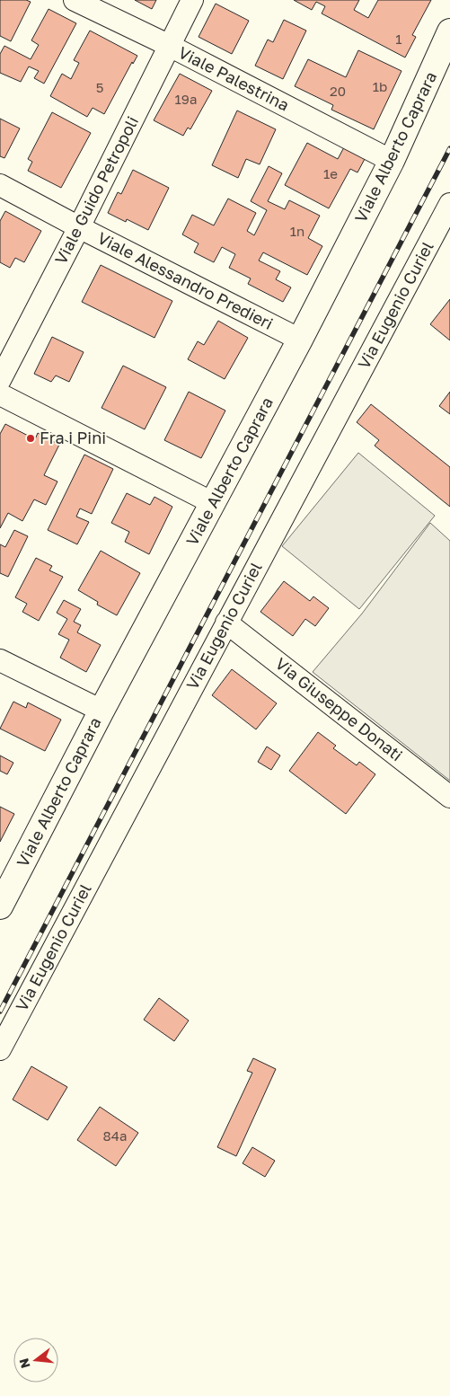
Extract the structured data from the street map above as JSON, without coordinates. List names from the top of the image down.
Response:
{
  "streets": {
    "street": [
      "Viale Palestrina",
      "Viale Alberto Caprara",
      "Viale Guido Petropoli",
      "Viale Alessandro Predieri",
      "Via Eugenio Curiel",
      "Via Giuseppe Donati"
    ]
  },
  "crossings": [
    ["Viale Palestrina", "Viale Alberto Caprara"],
    ["Viale Palestrina", "Viale Guido Petropoli"],
    ["Viale Alberto Caprara", "Viale Alessandro Predieri"],
    ["Viale Guido Petropoli", "Viale Alessandro Predieri"],
    ["Via Eugenio Curiel", "Via Giuseppe Donati"]
  ],
  "places": ["Fra i Pini"],
  "house_numbers": [
    "1",
    "1b",
    "5",
    "20",
    "19a",
    "1e",
    "1n",
    "84a"
  ],
  "north": "left"
}
